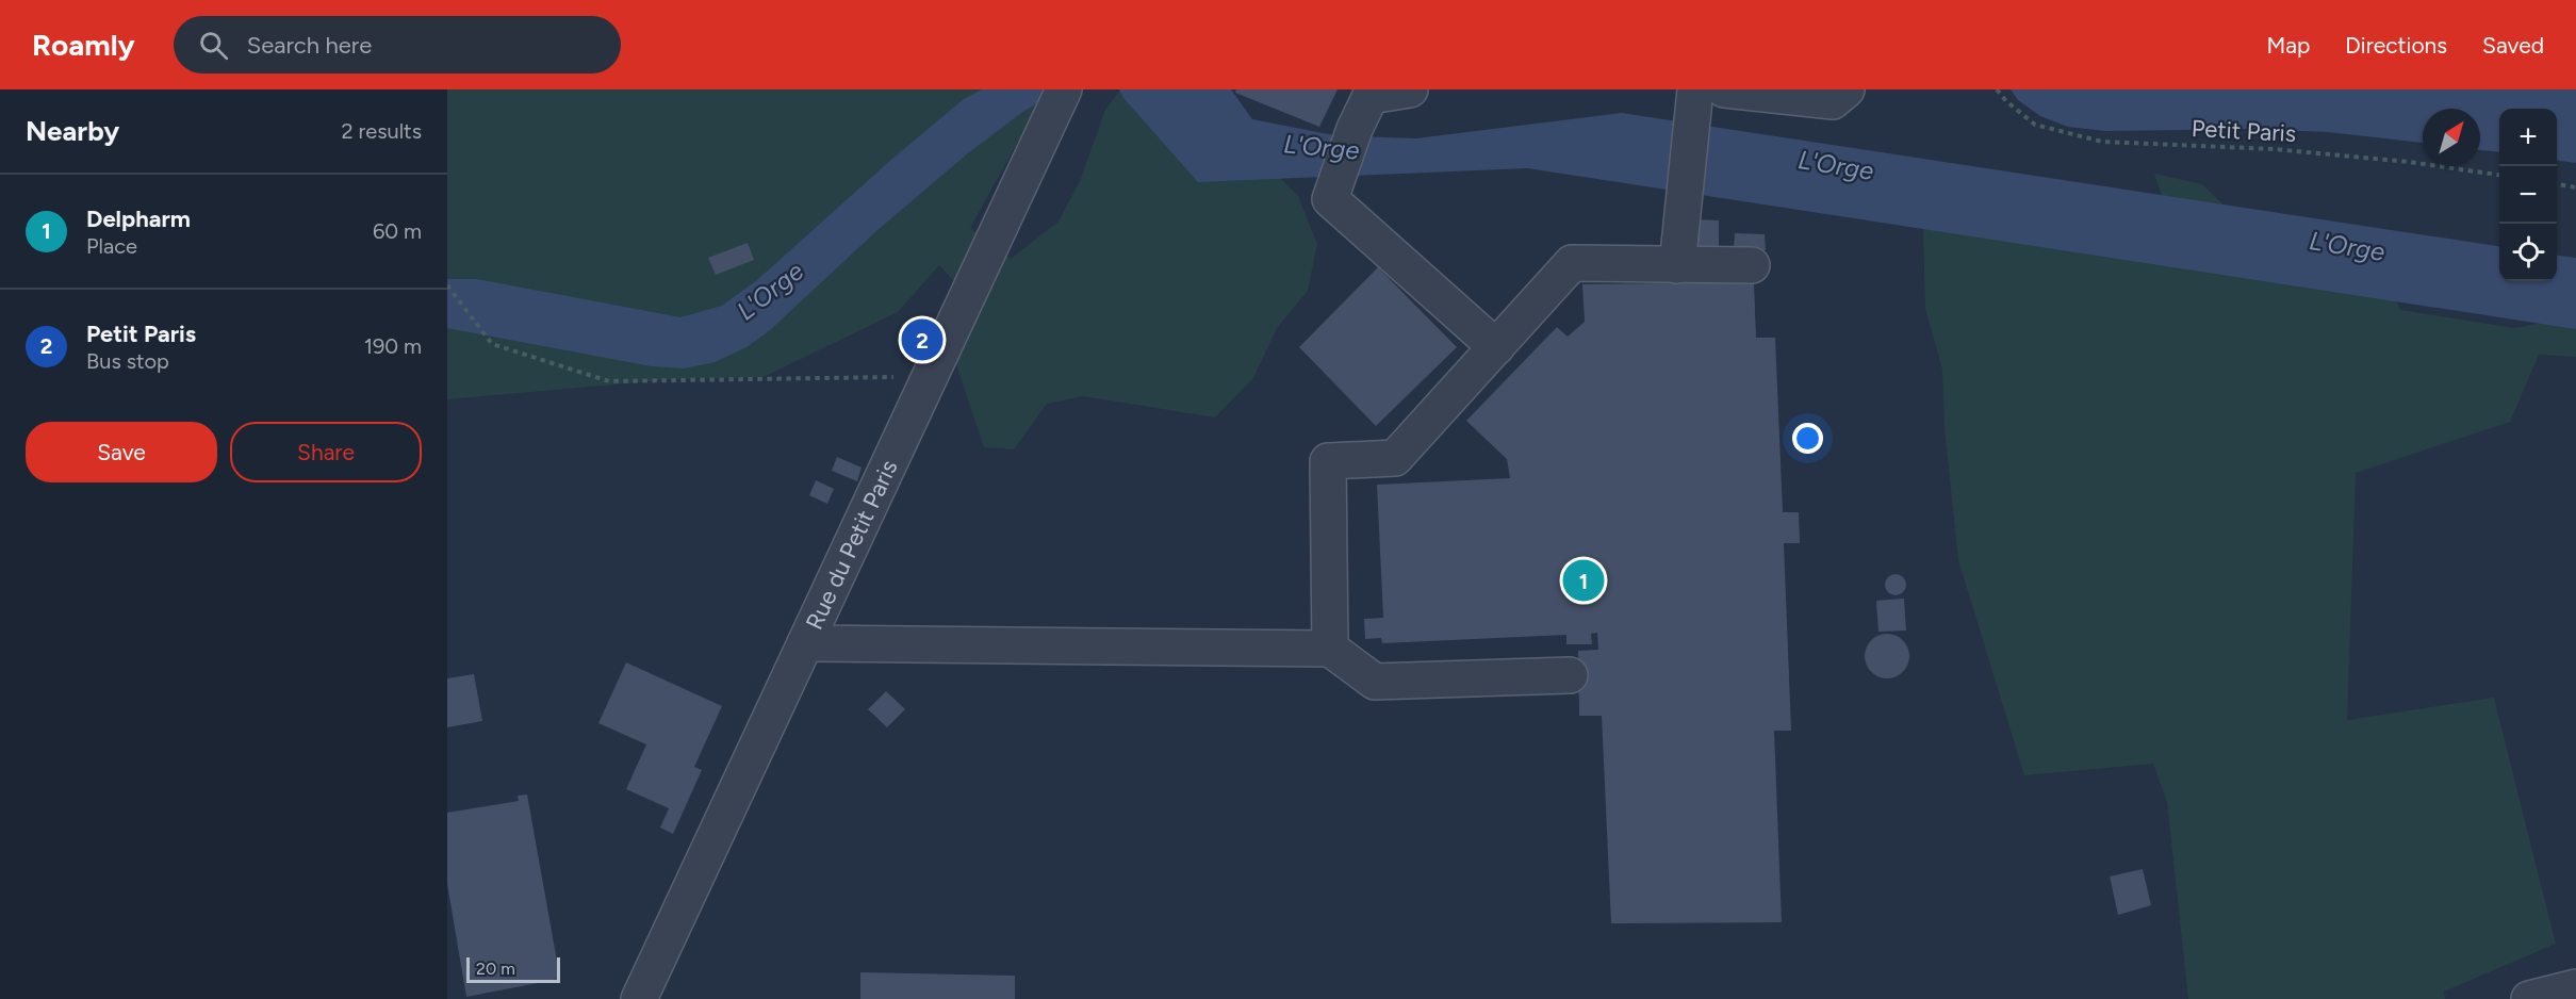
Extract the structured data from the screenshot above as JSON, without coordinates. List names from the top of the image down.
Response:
{
  "streets": {
    "street": ["Rue du Petit Paris"],
    "path": ["Petit Paris"]
  },
  "water": ["L'Orge"],
  "scale_bar": "20 m",
  "north": "top right",
  "page": {
    "header": "Roamly",
    "search": "Search here",
    "nav": ["Map", "Directions", "Saved"],
    "heading": ["Nearby", "2 results"],
    "map_buttons": ["+", "−"],
    "list": [
      {
        "mark": "1",
        "name": "Delpharm",
        "note": "Place",
        "value": "60 m"
      },
      {
        "mark": "2",
        "name": "Petit Paris",
        "note": "Bus stop",
        "value": "190 m"
      }
    ],
    "pins": ["2", "1"],
    "buttons": ["Save", "Share"],
    "scale": "20 m"
  }
}
